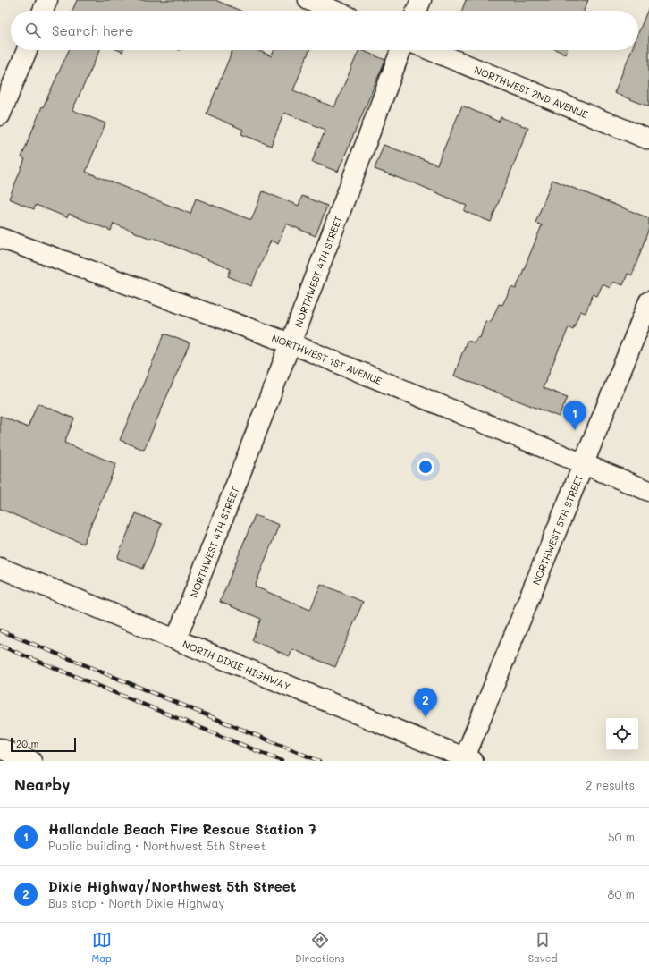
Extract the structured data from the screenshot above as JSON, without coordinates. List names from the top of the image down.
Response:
{
  "streets": {
    "street": [
      "NORTHWEST 2ND AVENUE",
      "NORTHWEST 4TH STREET",
      "NORTHWEST 1ST AVENUE",
      "NORTHWEST 5TH STREET",
      "NORTH DIXIE HIGHWAY"
    ]
  },
  "crossings": [
    ["NORTHWEST 4TH STREET", "NORTHWEST 1ST AVENUE"],
    ["NORTHWEST 4TH STREET", "NORTH DIXIE HIGHWAY"],
    ["NORTHWEST 1ST AVENUE", "NORTHWEST 5TH STREET"],
    ["NORTHWEST 5TH STREET", "NORTH DIXIE HIGHWAY"]
  ],
  "scale_bar": "20 m",
  "page": {
    "search": "Search here",
    "pins": ["1", "2"],
    "scale": "20 m",
    "heading": ["Nearby", "2 results"],
    "list": [
      {
        "mark": "1",
        "name": "Hallandale Beach Fire Rescue Station 7",
        "note": "Public building · Northwest 5th Street",
        "value": "50 m"
      },
      {
        "mark": "2",
        "name": "Dixie Highway/Northwest 5th Street",
        "note": "Bus stop · North Dixie Highway",
        "value": "80 m"
      }
    ],
    "nav": ["Map", "Directions", "Saved"]
  }
}
